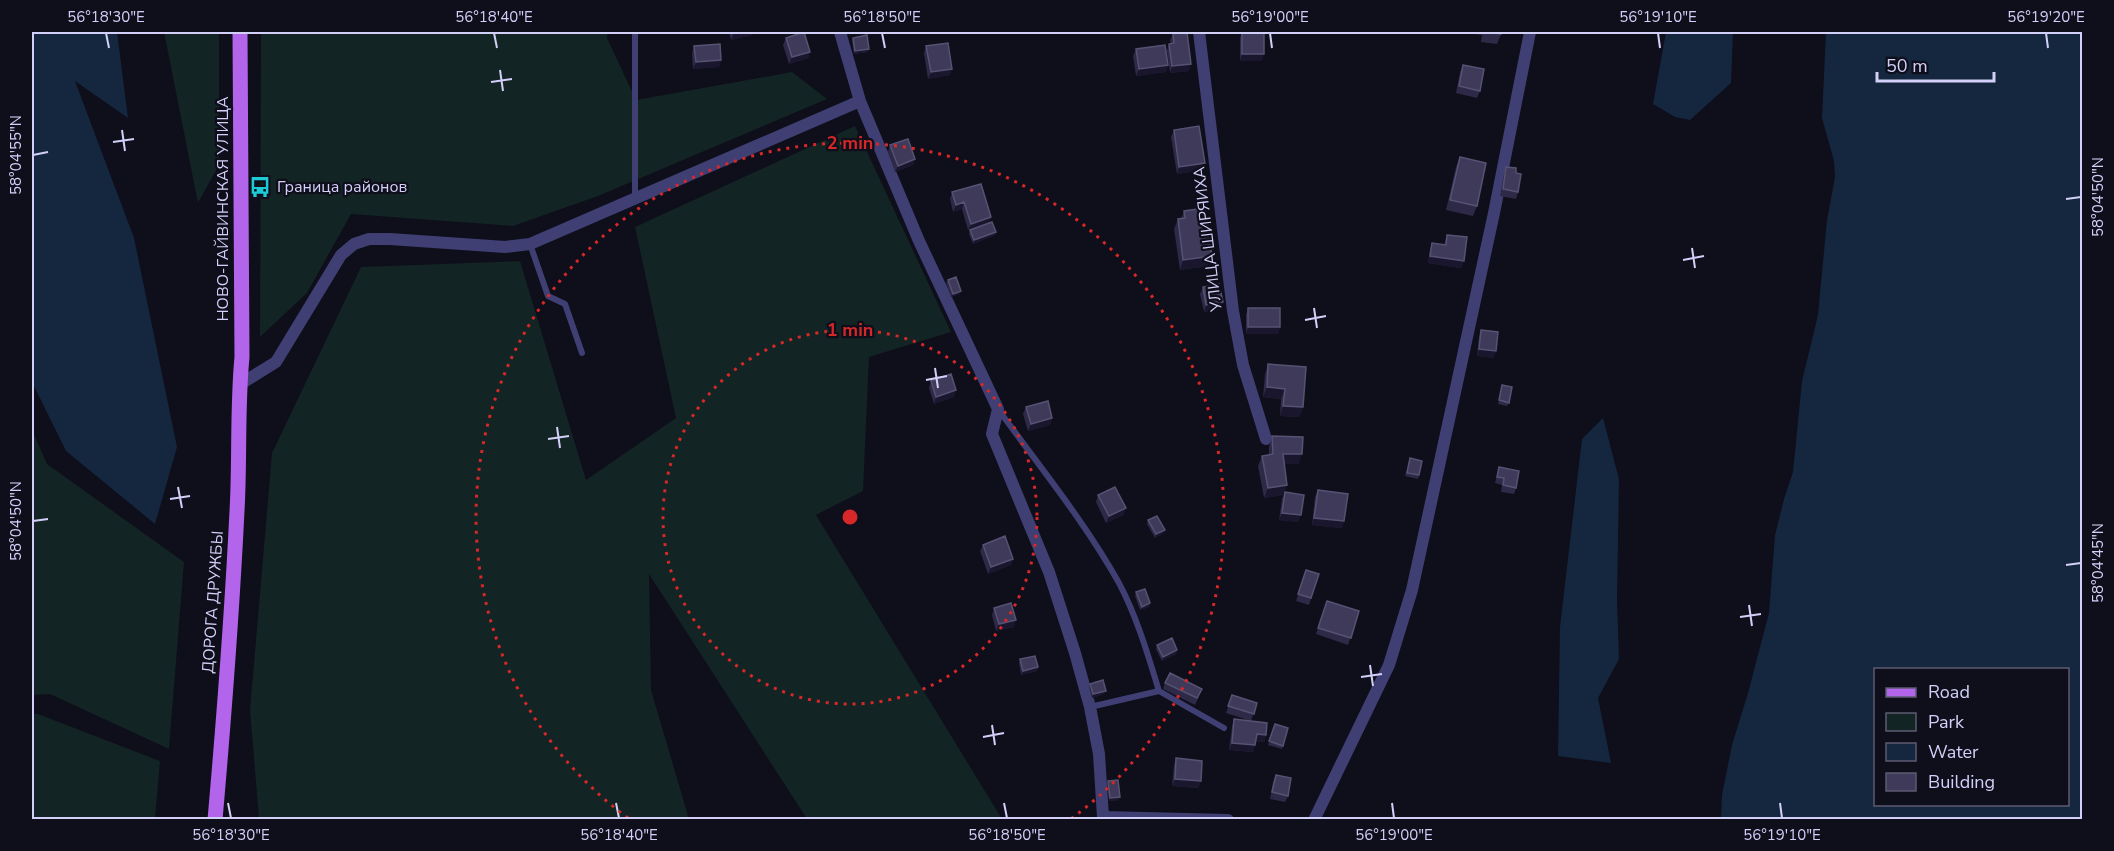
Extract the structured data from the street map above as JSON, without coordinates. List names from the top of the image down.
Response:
{
  "streets": {
    "main road": ["НОВО-ГАЙВИНСКАЯ УЛИЦА", "ДОРОГА ДРУЖБЫ"],
    "street": ["УЛИЦА ШИРЯИХА"]
  },
  "crossings": [
    ["НОВО-ГАЙВИНСКАЯ УЛИЦА", "ДОРОГА ДРУЖБЫ"]
  ],
  "places": {
    "bus stop": ["Граница районов"]
  },
  "legend": [
    "Road",
    "Park",
    "Water",
    "Building"
  ],
  "scale_bar": "50 m",
  "coordinates": [
    "56°18'30\"E",
    "56°18'40\"E",
    "56°18'50\"E",
    "56°19'00\"E",
    "56°19'10\"E",
    "56°19'20\"E",
    "58°04'55\"N",
    "58°04'50\"N",
    "58°04'45\"N"
  ],
  "rings": ["2 min", "1 min"]
}
